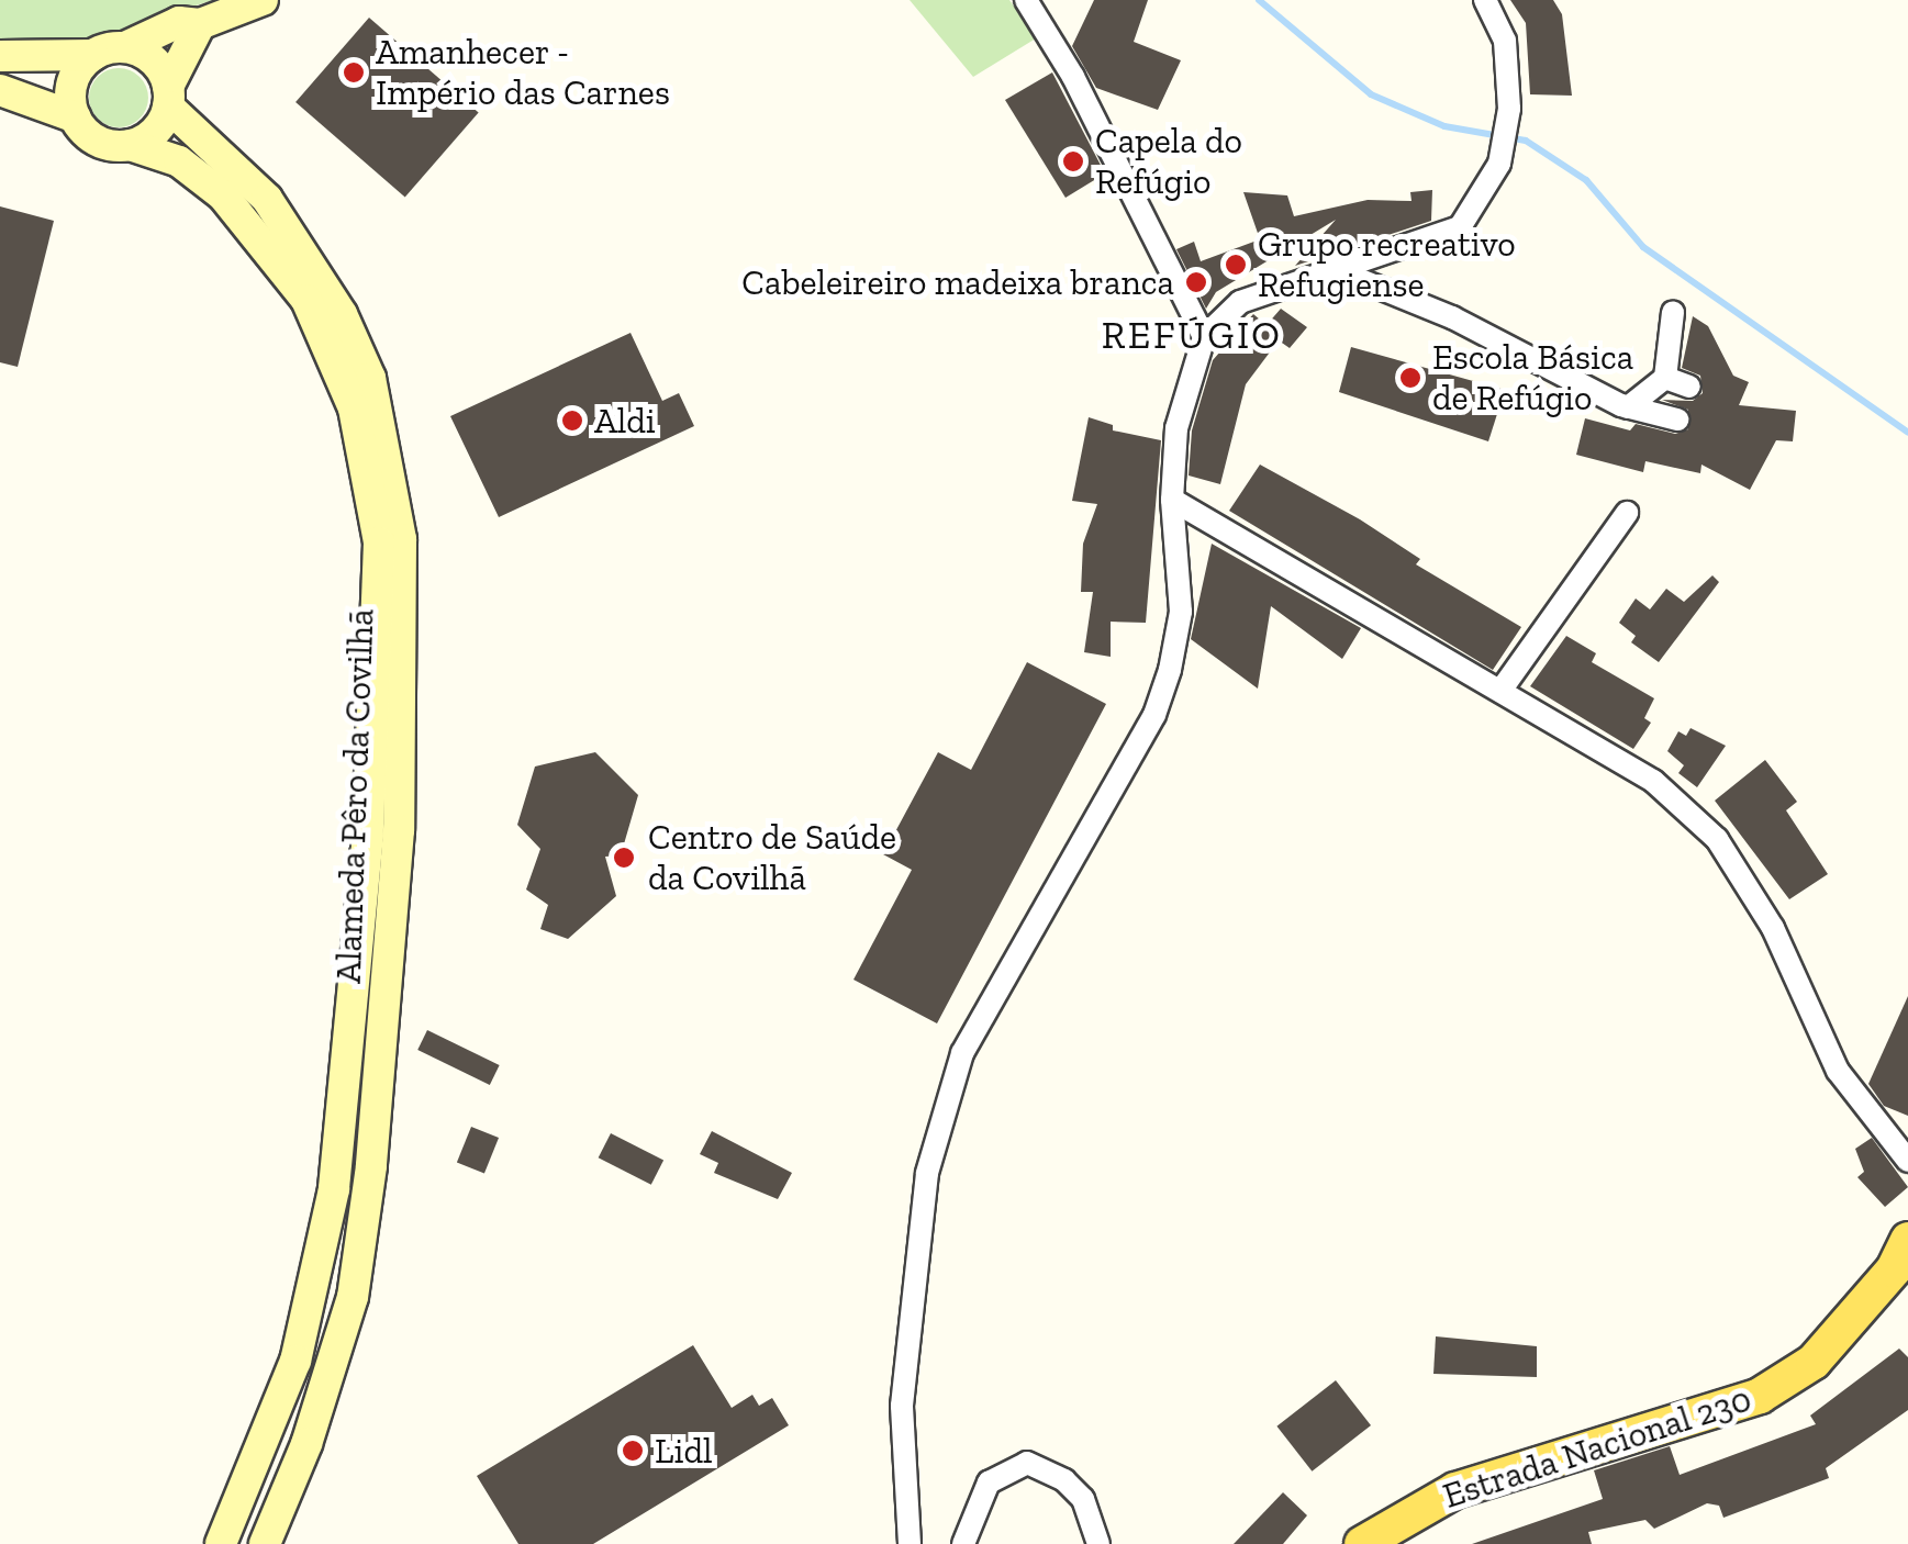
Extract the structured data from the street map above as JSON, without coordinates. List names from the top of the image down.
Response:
{
  "streets": {
    "main road": ["Alameda Pêro da Covilhã", "Estrada Nacional 230"]
  },
  "districts": ["REFÚGIO"],
  "places": [
    "Amanhecer - Império das Carnes",
    "Capela do Refúgio",
    "Grupo recreativo Refugiense",
    "Cabeleireiro madeixa branca",
    "Escola Básica de Refúgio",
    "Aldi",
    "Centro de Saúde da Covilhã",
    "Lidl"
  ]
}
